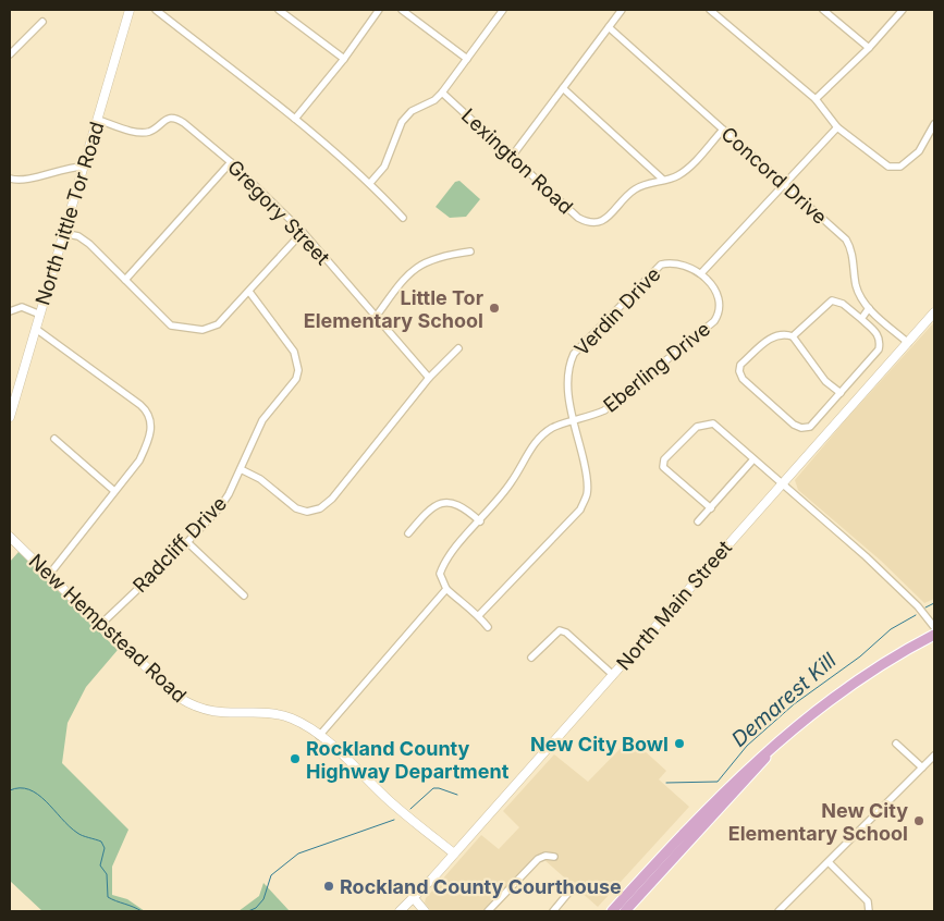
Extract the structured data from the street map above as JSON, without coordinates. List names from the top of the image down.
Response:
{
  "streets": {
    "street": [
      "Lexington Road",
      "Concord Drive",
      "Gregory Street",
      "North Little Tor Road",
      "Verdin Drive",
      "Eberling Drive",
      "Radcliff Drive",
      "North Main Street",
      "New Hempstead Road"
    ]
  },
  "crossings": [
    ["Lexington Road", "Concord Drive"],
    ["Concord Drive", "North Main Street"],
    ["Gregory Street", "North Little Tor Road"],
    ["Verdin Drive", "Eberling Drive"],
    ["Radcliff Drive", "New Hempstead Road"],
    ["North Main Street", "New Hempstead Road"]
  ],
  "water": ["Demarest Kill"],
  "places": [
    "Little Tor Elementary School",
    "New City Bowl",
    "Rockland County Highway Department",
    "New City Elementary School",
    "Rockland County Courthouse"
  ]
}
